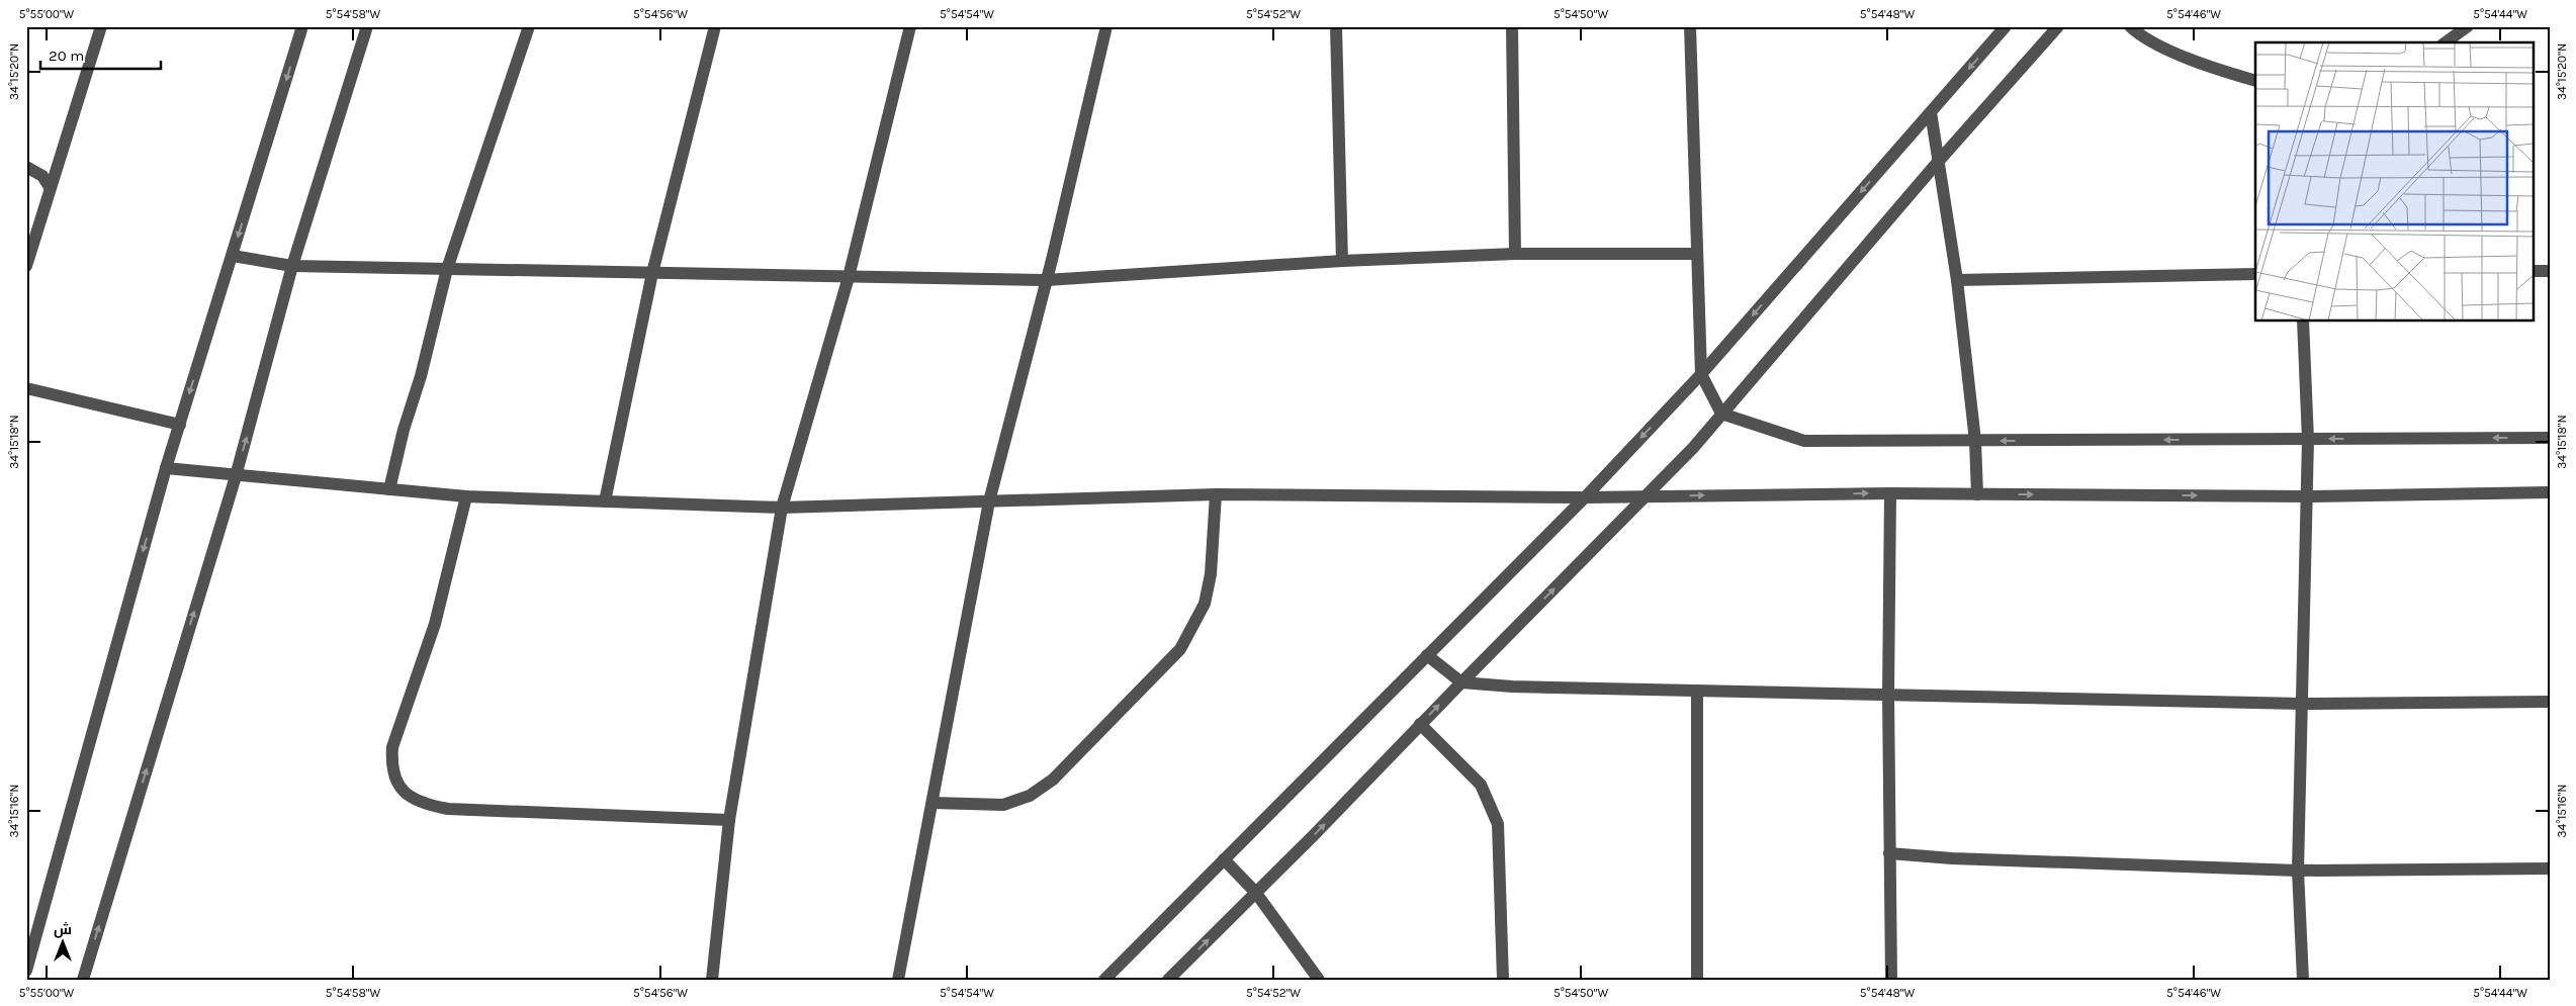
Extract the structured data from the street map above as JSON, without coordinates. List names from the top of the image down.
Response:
{
  "scale_bar": "20 m",
  "north": "top",
  "coordinates": [
    "5°55'00\"W",
    "5°54'58\"W",
    "5°54'56\"W",
    "5°54'54\"W",
    "5°54'52\"W",
    "5°54'50\"W",
    "5°54'48\"W",
    "5°54'46\"W",
    "5°54'44\"W",
    "34°15'20\"N",
    "34°15'18\"N",
    "34°15'16\"N"
  ]
}
